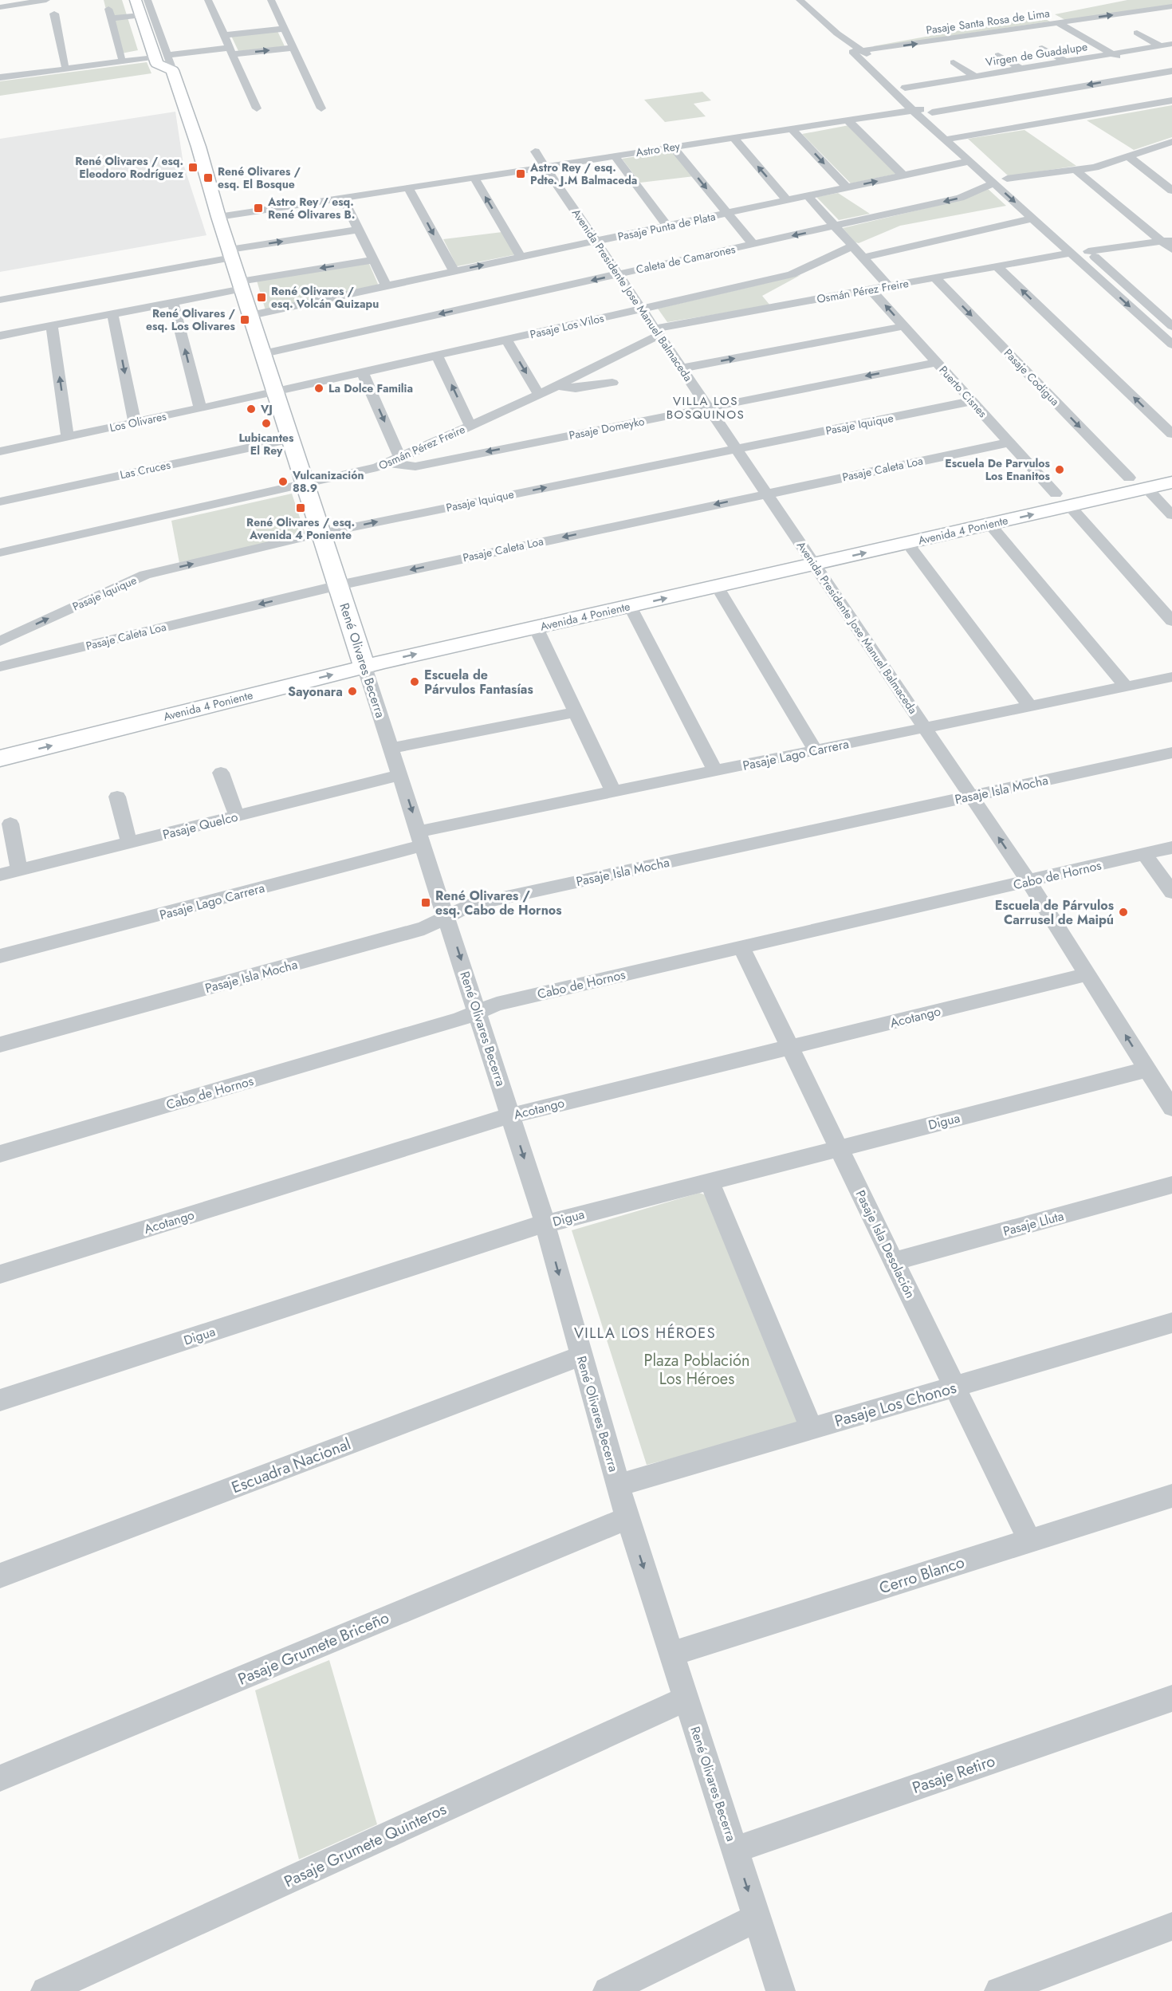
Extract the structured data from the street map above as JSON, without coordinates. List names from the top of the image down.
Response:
{
  "streets": {
    "street": [
      "Pasaje Santa Rosa de Lima",
      "Virgen de Guadalupe",
      "Astro Rey",
      "Pasaje Punta de Plata",
      "Caleta de Camarones",
      "Osmán Pérez Freire",
      "Avenida Presidente Jose Manuel Balmaceda",
      "Pasaje Los Vilos",
      "Pasaje Codigua",
      "Puerto Cisnes",
      "Los Olivares",
      "Pasaje Iquique",
      "Pasaje Domeyko",
      "Pasaje Caleta Loa",
      "Las Cruces",
      "Avenida 4 Poniente",
      "René Olivares Becerra",
      "Pasaje Lago Carrera",
      "Pasaje Isla Mocha",
      "Pasaje Quelco",
      "Cabo de Hornos",
      "Acotango",
      "Digua",
      "Pasaje Lluta",
      "Pasaje Isla Desolación",
      "Pasaje Los Chonos",
      "Escuadra Nacional",
      "Cerro Blanco",
      "Pasaje Grumete Briceño",
      "Pasaje Retiro",
      "Pasaje Grumete Quinteros"
    ]
  },
  "crossings": [
    ["Virgen de Guadalupe", "Astro Rey"],
    ["Astro Rey", "Avenida Presidente Jose Manuel Balmaceda"],
    ["Astro Rey", "René Olivares Becerra"],
    ["Pasaje Punta de Plata", "Avenida Presidente Jose Manuel Balmaceda"],
    ["Pasaje Punta de Plata", "René Olivares Becerra"],
    ["Caleta de Camarones", "Avenida Presidente Jose Manuel Balmaceda"],
    ["Caleta de Camarones", "René Olivares Becerra"],
    ["Osmán Pérez Freire", "Avenida Presidente Jose Manuel Balmaceda"],
    ["Osmán Pérez Freire", "Pasaje Codigua"],
    ["Osmán Pérez Freire", "Puerto Cisnes"],
    ["Osmán Pérez Freire", "Pasaje Domeyko"],
    ["Osmán Pérez Freire", "René Olivares Becerra"],
    ["Avenida Presidente Jose Manuel Balmaceda", "Pasaje Los Vilos"],
    ["Avenida Presidente Jose Manuel Balmaceda", "Pasaje Iquique"],
    ["Avenida Presidente Jose Manuel Balmaceda", "Pasaje Domeyko"],
    ["Avenida Presidente Jose Manuel Balmaceda", "Pasaje Caleta Loa"],
    ["Avenida Presidente Jose Manuel Balmaceda", "Avenida 4 Poniente"],
    ["Avenida Presidente Jose Manuel Balmaceda", "Pasaje Lago Carrera"],
    ["Avenida Presidente Jose Manuel Balmaceda", "Pasaje Isla Mocha"],
    ["Avenida Presidente Jose Manuel Balmaceda", "Cabo de Hornos"],
    ["Avenida Presidente Jose Manuel Balmaceda", "Acotango"],
    ["Avenida Presidente Jose Manuel Balmaceda", "Digua"],
    ["Pasaje Los Vilos", "Los Olivares"],
    ["Pasaje Los Vilos", "René Olivares Becerra"],
    ["Pasaje Codigua", "Avenida 4 Poniente"],
    ["Puerto Cisnes", "Pasaje Iquique"],
    ["Puerto Cisnes", "Pasaje Domeyko"],
    ["Puerto Cisnes", "Pasaje Caleta Loa"],
    ["Puerto Cisnes", "Avenida 4 Poniente"],
    ["Los Olivares", "René Olivares Becerra"],
    ["Pasaje Iquique", "René Olivares Becerra"],
    ["Pasaje Caleta Loa", "René Olivares Becerra"],
    ["Las Cruces", "René Olivares Becerra"],
    ["Avenida 4 Poniente", "René Olivares Becerra"],
    ["René Olivares Becerra", "Pasaje Lago Carrera"],
    ["René Olivares Becerra", "Pasaje Isla Mocha"],
    ["René Olivares Becerra", "Pasaje Quelco"],
    ["René Olivares Becerra", "Cabo de Hornos"],
    ["René Olivares Becerra", "Acotango"],
    ["René Olivares Becerra", "Digua"],
    ["René Olivares Becerra", "Pasaje Los Chonos"],
    ["René Olivares Becerra", "Escuadra Nacional"],
    ["René Olivares Becerra", "Cerro Blanco"],
    ["René Olivares Becerra", "Pasaje Grumete Briceño"],
    ["René Olivares Becerra", "Pasaje Retiro"],
    ["René Olivares Becerra", "Pasaje Grumete Quinteros"],
    ["Cabo de Hornos", "Pasaje Isla Desolación"],
    ["Acotango", "Pasaje Isla Desolación"],
    ["Digua", "Pasaje Isla Desolación"],
    ["Pasaje Lluta", "Pasaje Isla Desolación"],
    ["Pasaje Isla Desolación", "Pasaje Los Chonos"],
    ["Pasaje Isla Desolación", "Cerro Blanco"]
  ],
  "one_way": ["Pasaje Iquique", "Pasaje Caleta Loa"],
  "districts": ["VILLA LOS BOSQUINOS", "VILLA LOS HÉROES"],
  "parks": ["Plaza Población Los Héroes"],
  "places": {
    "transit": [
      "René Olivares / esq. Eleodoro Rodríguez",
      "Astro Rey / esq. Pdte. J.M Balmaceda",
      "René Olivares / esq. El Bosque",
      "Astro Rey / esq. René Olivares B.",
      "René Olivares / esq. Volcán Quizapu",
      "René Olivares / esq. Los Olivares",
      "René Olivares / esq. Avenida 4 Poniente",
      "René Olivares / esq. Cabo de Hornos"
    ],
    "other": [
      "La Dolce Familia",
      "VJ",
      "Lubicantes El Rey",
      "Escuela De Parvulos Los Enanitos",
      "Vulcanización 88.9",
      "Escuela de Párvulos Fantasías",
      "Sayonara",
      "Escuela de Párvulos Carrusel de Maipú"
    ]
  }
}
